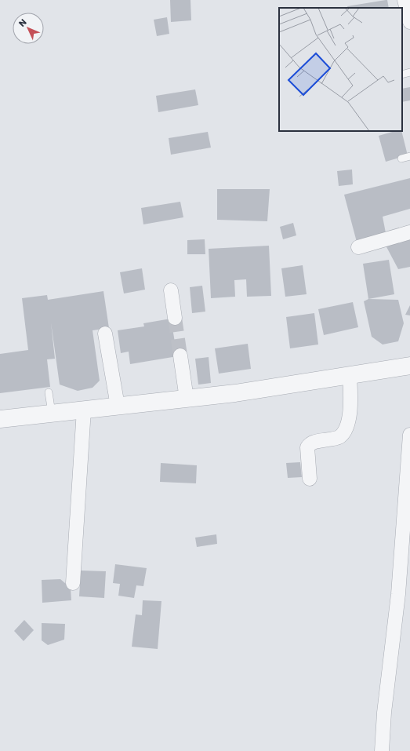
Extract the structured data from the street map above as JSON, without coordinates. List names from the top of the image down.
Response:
{
  "north": "top left"
}
